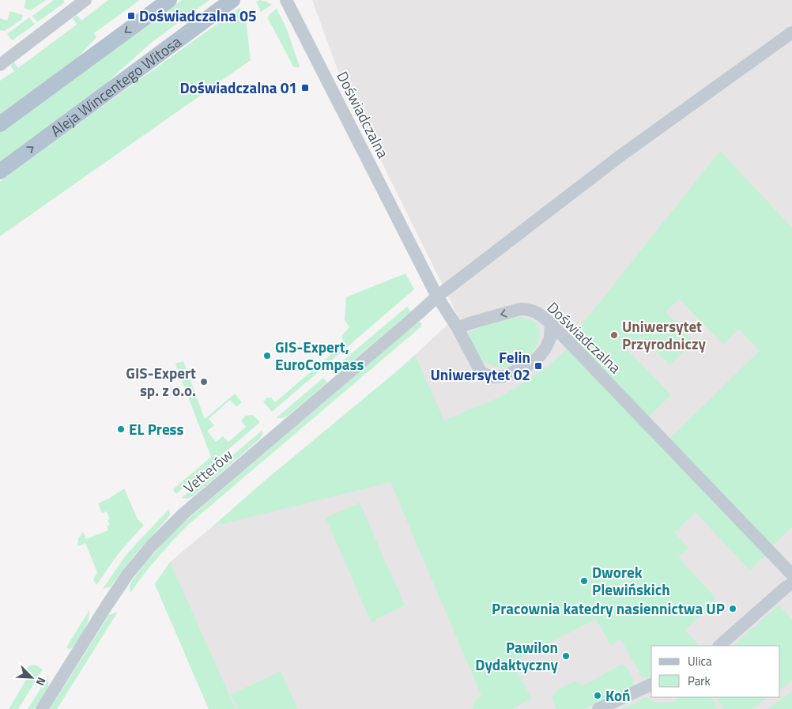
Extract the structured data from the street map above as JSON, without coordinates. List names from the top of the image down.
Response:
{
  "streets": {
    "main road": ["Aleja Wincentego Witosa"],
    "street": ["Doświadczalna", "Vetterów"]
  },
  "crossings": [
    ["Doświadczalna", "Vetterów"]
  ],
  "places": {
    "transit": ["Doświadczalna 05", "Doświadczalna 01", "Felin Uniwersytet 02"],
    "other": [
      "Uniwersytet Przyrodniczy",
      "GIS-Expert, EuroCompass",
      "GIS-Expert sp. z o.o.",
      "EL Press",
      "Dworek Plewińskich",
      "Pracownia katedry nasiennictwa UP",
      "Pawilon Dydaktyczny",
      "Koń"
    ]
  },
  "legend": ["Ulica", "Park"],
  "north": "bottom right"
}
